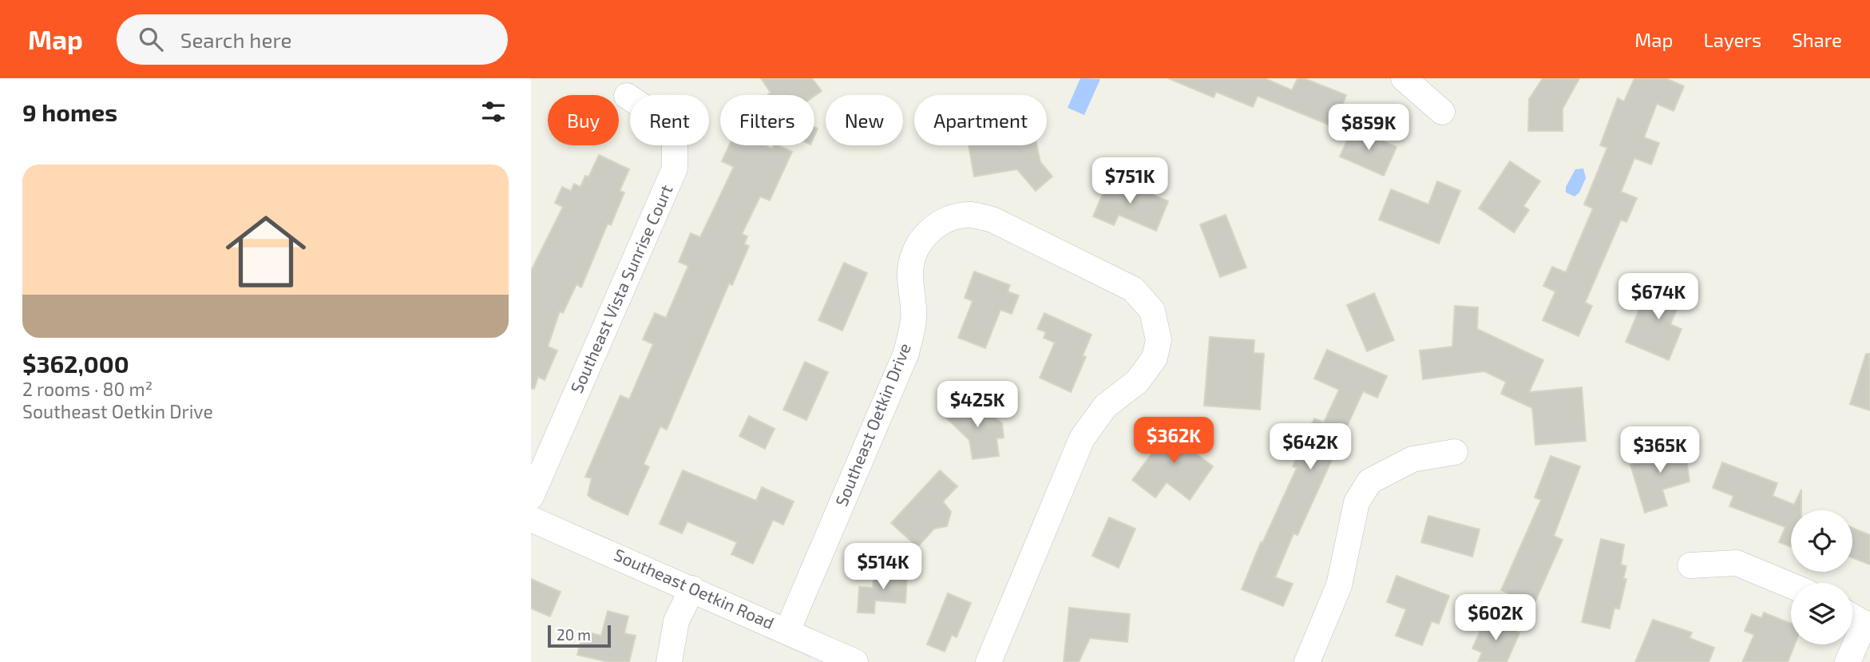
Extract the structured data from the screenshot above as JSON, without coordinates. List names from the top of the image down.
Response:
{
  "streets": {
    "street": ["Southeast Vista Sunrise Court", "Southeast Oetkin Drive", "Southeast Oetkin Road"]
  },
  "crossings": [
    ["Southeast Oetkin Drive", "Southeast Oetkin Road"]
  ],
  "scale_bar": "20 m",
  "page": {
    "header": "Map",
    "search": "Search here",
    "nav": ["Map", "Layers", "Share"],
    "heading": "9 homes",
    "chip": [
      "Buy",
      "Rent",
      "Filters",
      "New",
      "Apartment"
    ],
    "price": [
      "$859K",
      "$751K",
      "$674K",
      "$425K",
      "$362K",
      "$642K",
      "$365K",
      "$514K",
      "$602K"
    ],
    "list": [
      {
        "name": "$362,000",
        "note": "2 rooms · 80 m² · Southeast Oetkin Drive"
      }
    ],
    "scale": "20 m"
  }
}
